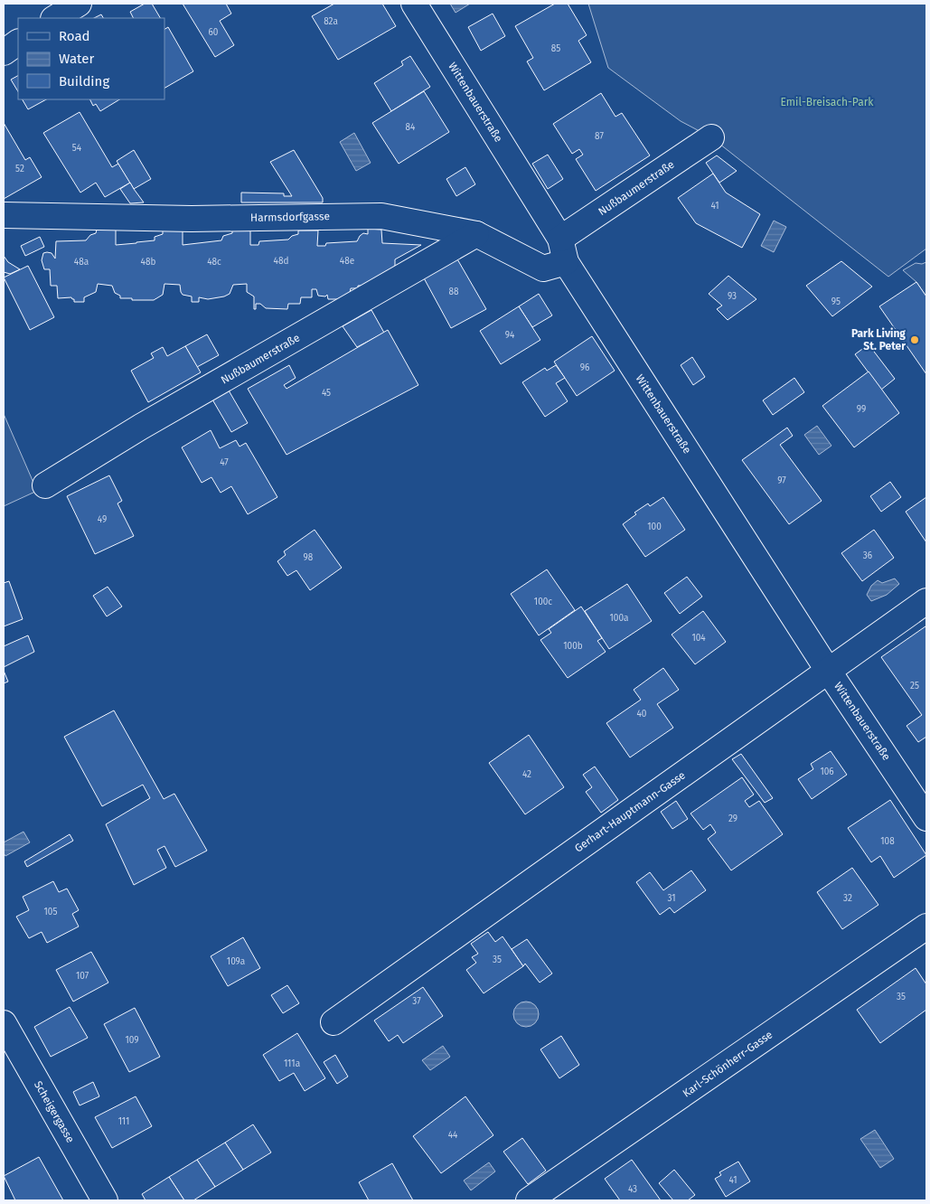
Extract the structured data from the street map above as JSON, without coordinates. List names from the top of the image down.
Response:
{
  "streets": {
    "street": [
      "Wittenbauerstraße",
      "Nußbaumerstraße",
      "Harmsdorfgasse",
      "Gerhart-Hauptmann-Gasse",
      "Karl-Schönherr-Gasse",
      "Scheigergasse"
    ]
  },
  "crossings": [
    ["Wittenbauerstraße", "Nußbaumerstraße"],
    ["Wittenbauerstraße", "Harmsdorfgasse"],
    ["Wittenbauerstraße", "Gerhart-Hauptmann-Gasse"],
    ["Nußbaumerstraße", "Harmsdorfgasse"]
  ],
  "parks": ["Emil-Breisach-Park"],
  "places": ["Park Living St. Peter"],
  "house_numbers": [
    "82a",
    "60",
    "85",
    "84",
    "87",
    "54",
    "52",
    "41",
    "48d",
    "48e",
    "48a",
    "48b",
    "48c",
    "88",
    "93",
    "95",
    "94",
    "96",
    "45",
    "99",
    "47",
    "97",
    "49",
    "100",
    "36",
    "98",
    "100c",
    "100a",
    "104",
    "100b",
    "25",
    "40",
    "106",
    "42",
    "29",
    "108",
    "31",
    "32",
    "105",
    "35",
    "109a",
    "107",
    "35",
    "37",
    "109",
    "111a",
    "111",
    "44",
    "41",
    "43"
  ],
  "legend": ["Road", "Water", "Building"]
}
